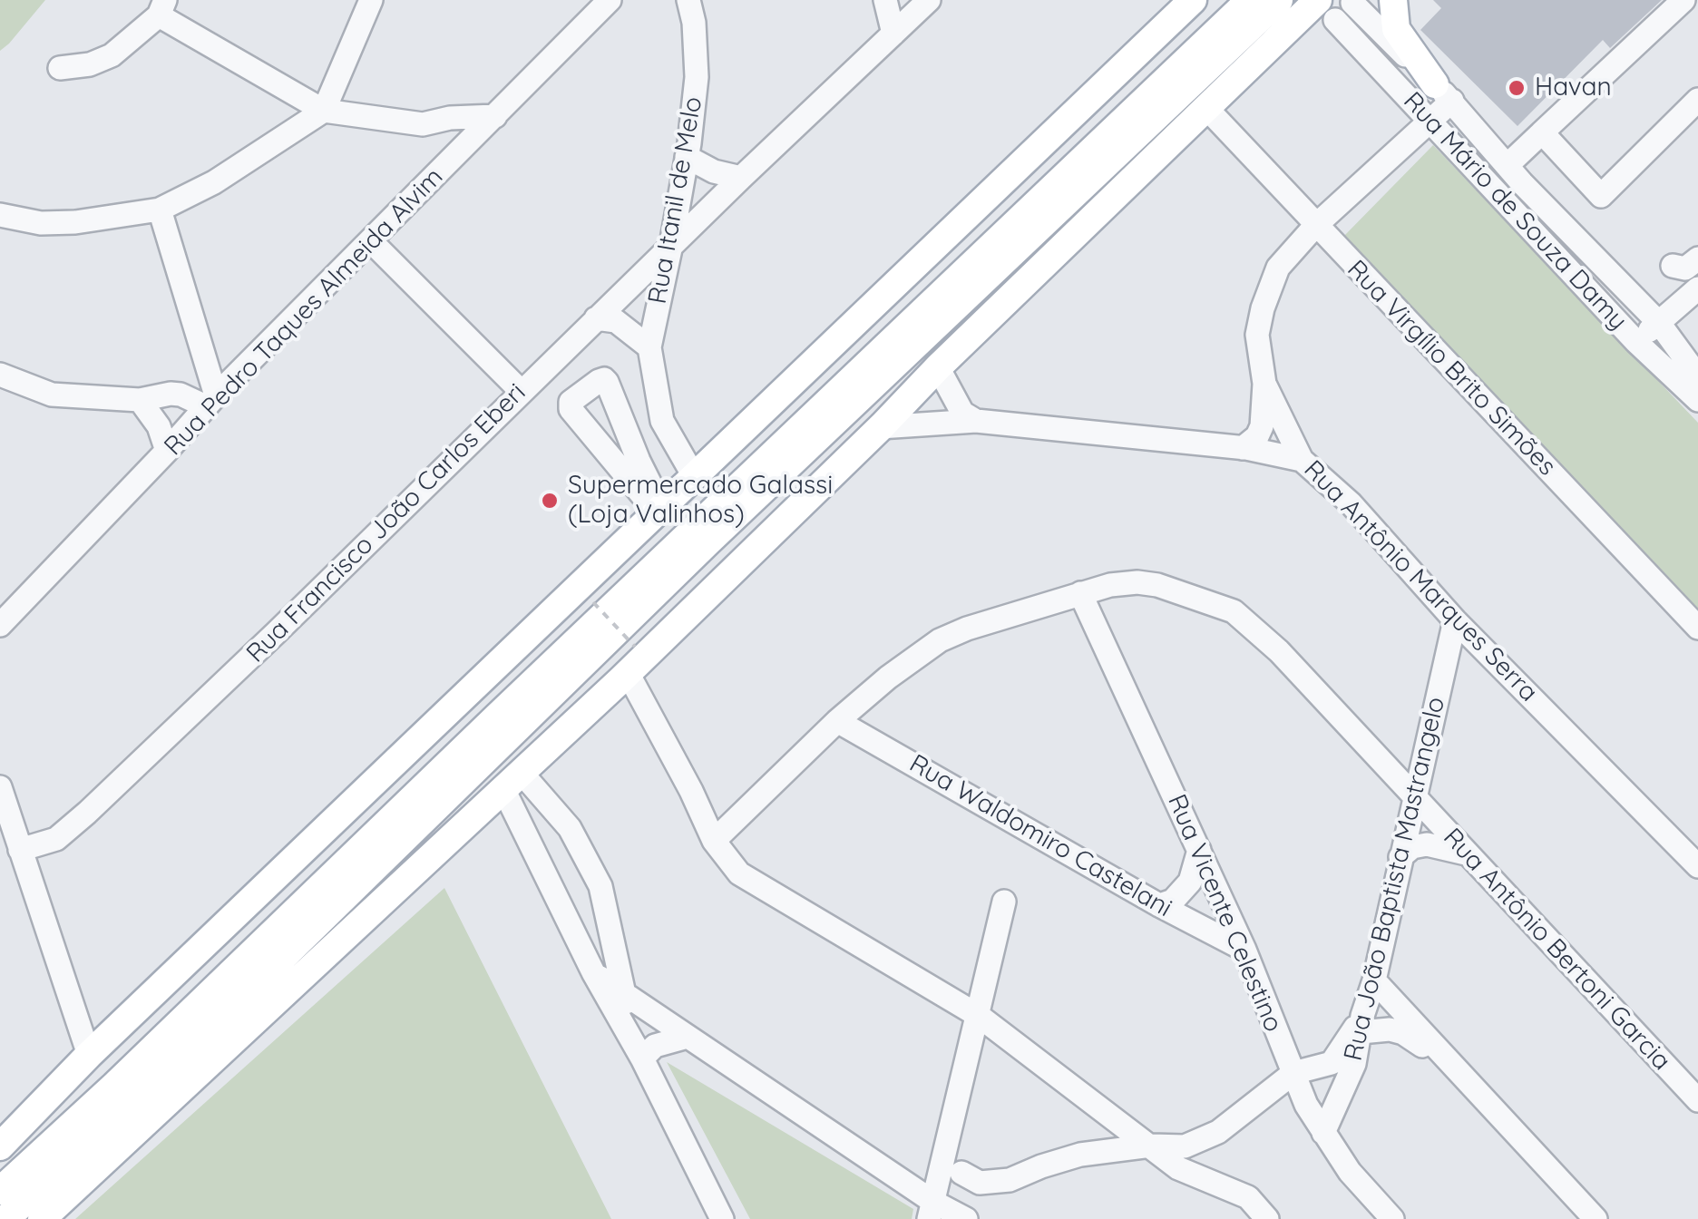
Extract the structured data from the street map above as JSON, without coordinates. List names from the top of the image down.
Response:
{
  "streets": {
    "street": [
      "Rua Itanil de Melo",
      "Rua Mário de Souza Damy",
      "Rua Pedro Taques Almeida Alvim",
      "Rua Virgílio Brito Simões",
      "Rua Francisco João Carlos Eberi",
      "Rua Antônio Marques Serra",
      "Rua Waldomiro Castelani",
      "Rua João Baptista Mastrangelo",
      "Rua Vicente Celestino",
      "Rua Antônio Bertoni Garcia"
    ]
  },
  "crossings": [
    ["Rua Itanil de Melo", "Rua Francisco João Carlos Eberi"],
    ["Rua Mário de Souza Damy", "Rua Antônio Marques Serra"],
    ["Rua Virgílio Brito Simões", "Rua Antônio Marques Serra"],
    ["Rua Antônio Marques Serra", "Rua João Baptista Mastrangelo"],
    ["Rua Waldomiro Castelani", "Rua Vicente Celestino"],
    ["Rua Waldomiro Castelani", "Rua Antônio Bertoni Garcia"],
    ["Rua João Baptista Mastrangelo", "Rua Vicente Celestino"],
    ["Rua João Baptista Mastrangelo", "Rua Antônio Bertoni Garcia"],
    ["Rua Vicente Celestino", "Rua Antônio Bertoni Garcia"]
  ],
  "places": ["Havan", "Supermercado Galassi (Loja Valinhos)"]
}
